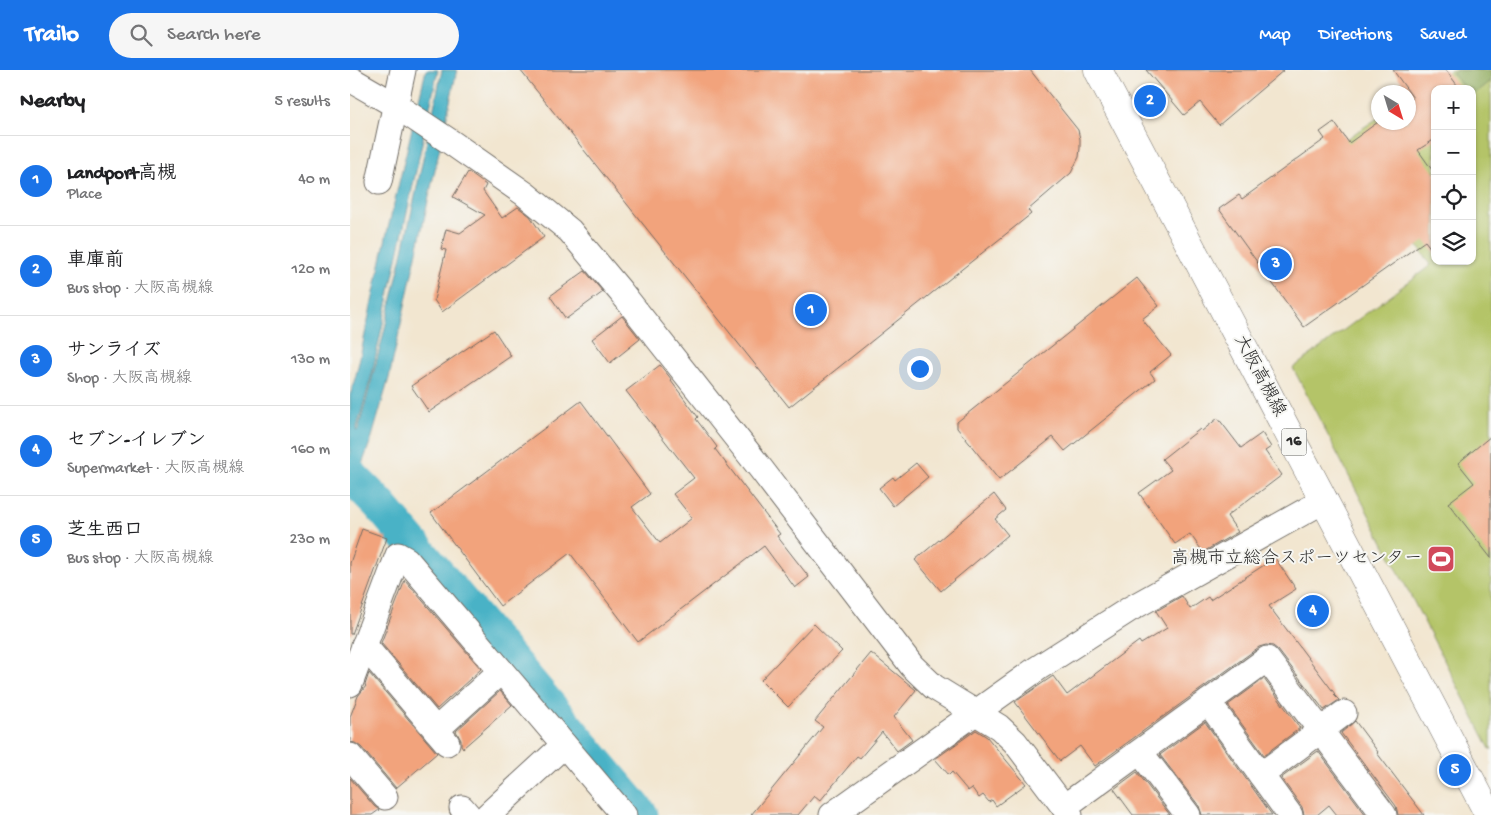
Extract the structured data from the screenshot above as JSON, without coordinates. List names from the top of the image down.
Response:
{
  "streets": {
    "main road": ["大阪高槻線", "16"]
  },
  "places": {
    "sports": ["高槻市立総合スポーツセンター"]
  },
  "north": "bottom right",
  "page": {
    "header": "Trailo",
    "search": "Search here",
    "nav": ["Map", "Directions", "Saved"],
    "heading": ["Nearby", "5 results"],
    "pins": [
      "2",
      "3",
      "1",
      "4",
      "5"
    ],
    "map_buttons": ["+", "−"],
    "list": [
      {
        "mark": "1",
        "name": "Landport高槻",
        "note": "Place",
        "value": "40 m"
      },
      {
        "mark": "2",
        "name": "車庫前",
        "note": "Bus stop · 大阪高槻線",
        "value": "120 m"
      },
      {
        "mark": "3",
        "name": "サンライズ",
        "note": "Shop · 大阪高槻線",
        "value": "130 m"
      },
      {
        "mark": "4",
        "name": "セブン-イレブン",
        "note": "Supermarket · 大阪高槻線",
        "value": "160 m"
      },
      {
        "mark": "5",
        "name": "芝生西口",
        "note": "Bus stop · 大阪高槻線",
        "value": "230 m"
      }
    ]
  }
}
